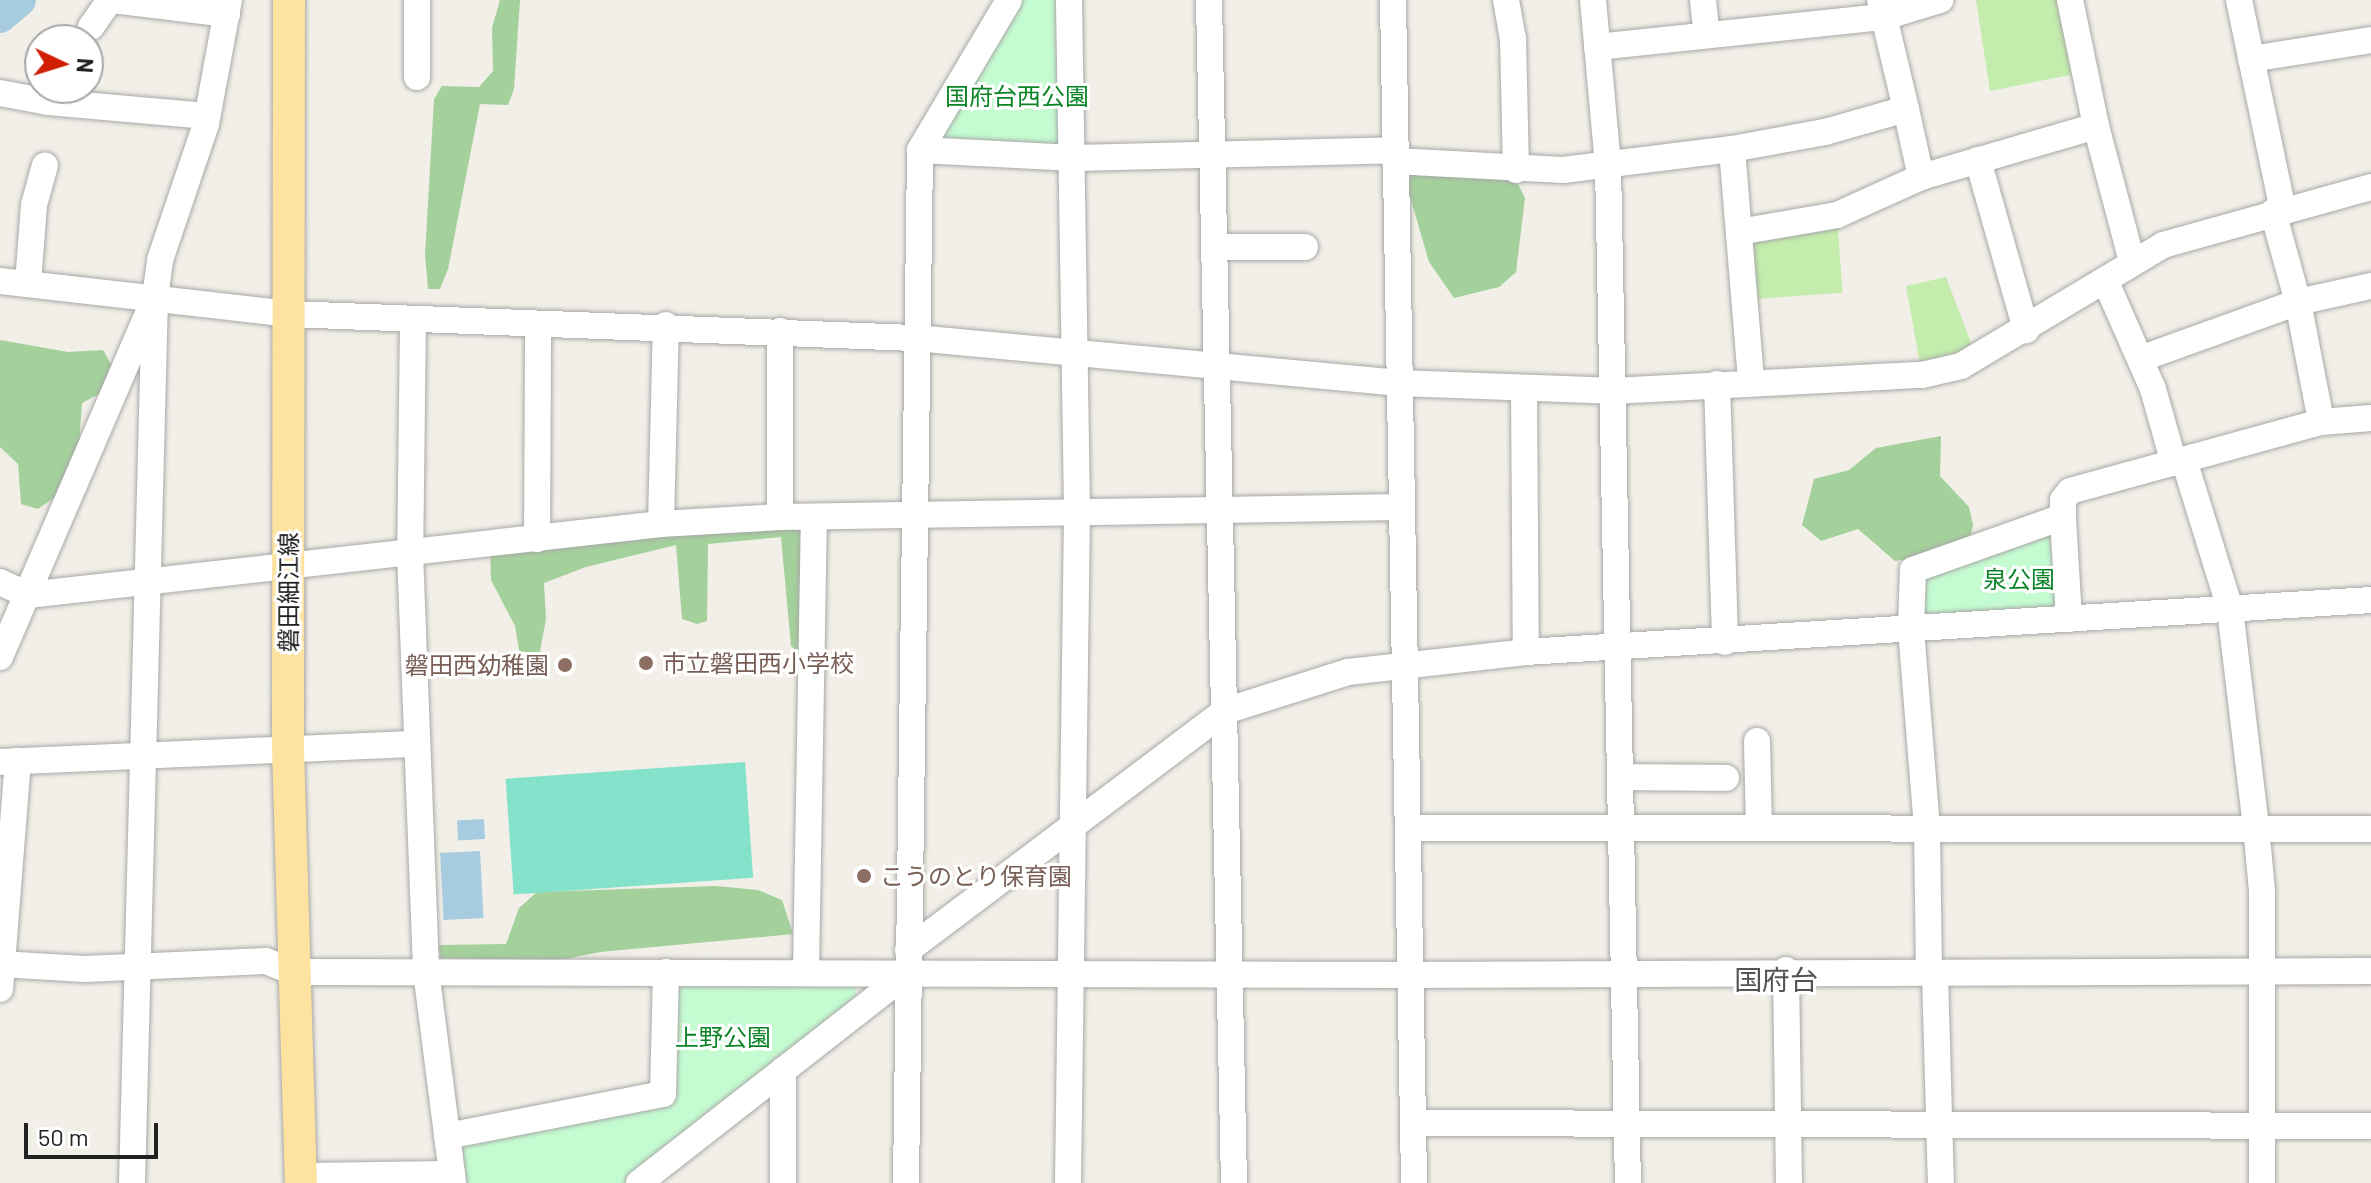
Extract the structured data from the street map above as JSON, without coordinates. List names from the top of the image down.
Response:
{
  "streets": {
    "main road": ["磐田細江線"]
  },
  "districts": ["国府台"],
  "parks": ["国府台西公園", "泉公園", "上野公園"],
  "places": ["市立磐田西小学校", "磐田西幼稚園", "こうのとり保育園"],
  "scale_bar": "50 m",
  "north": "right"
}
